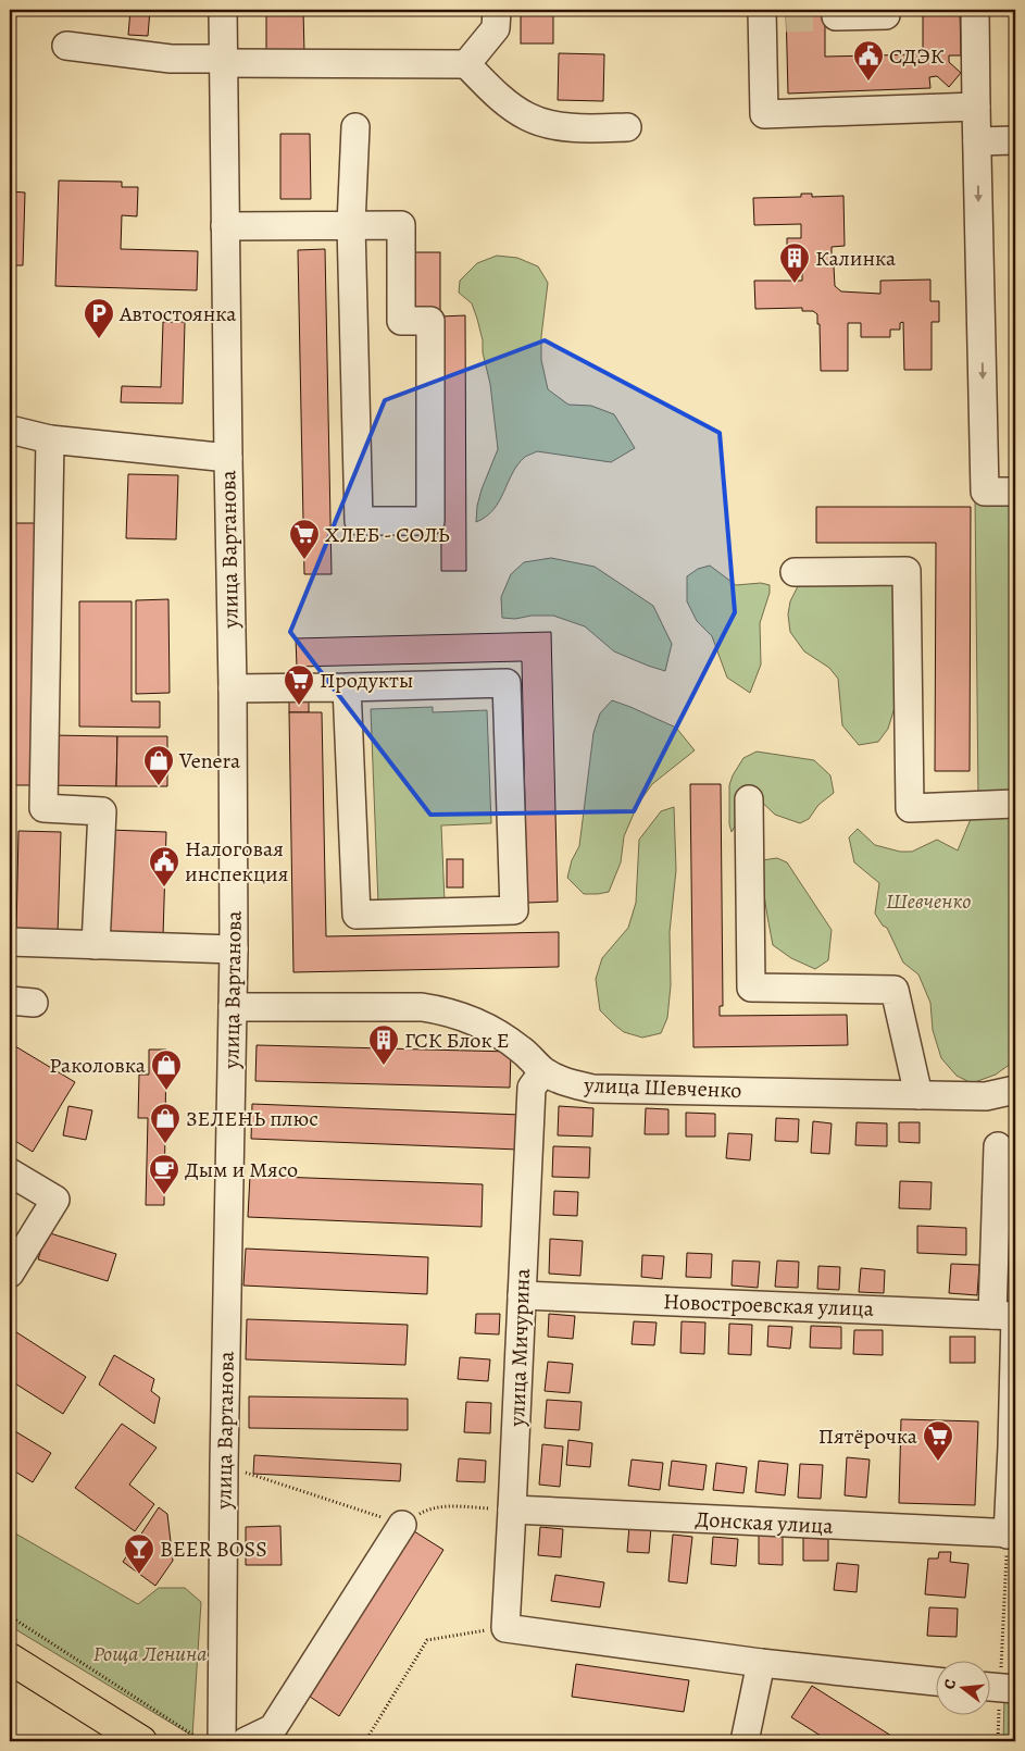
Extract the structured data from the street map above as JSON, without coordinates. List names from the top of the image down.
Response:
{
  "streets": {
    "street": [
      "улица Вартанова",
      "улица Шевченко",
      "Новостроевская улица",
      "улица Мичурина",
      "Донская улица"
    ]
  },
  "crossings": [
    ["улица Вартанова", "улица Шевченко"],
    ["улица Шевченко", "улица Мичурина"],
    ["Новостроевская улица", "улица Мичурина"],
    ["улица Мичурина", "Донская улица"]
  ],
  "parks": ["Шевченко", "Роща Ленина"],
  "places": {
    "public building": ["СДЭК", "Налоговая инспекция"],
    "building": ["Калинка", "ГСК Блок Е"],
    "parking": ["Автостоянка"],
    "supermarket": ["ХЛЕБ - СОЛЬ", "Продукты", "Пятёрочка"],
    "shop": ["Venera", "Раколовка", "ЗЕЛЕНЬ плюс"],
    "cafe": ["Дым и Мясо"],
    "bar": ["BEER BOSS"]
  },
  "north": "left"
}
